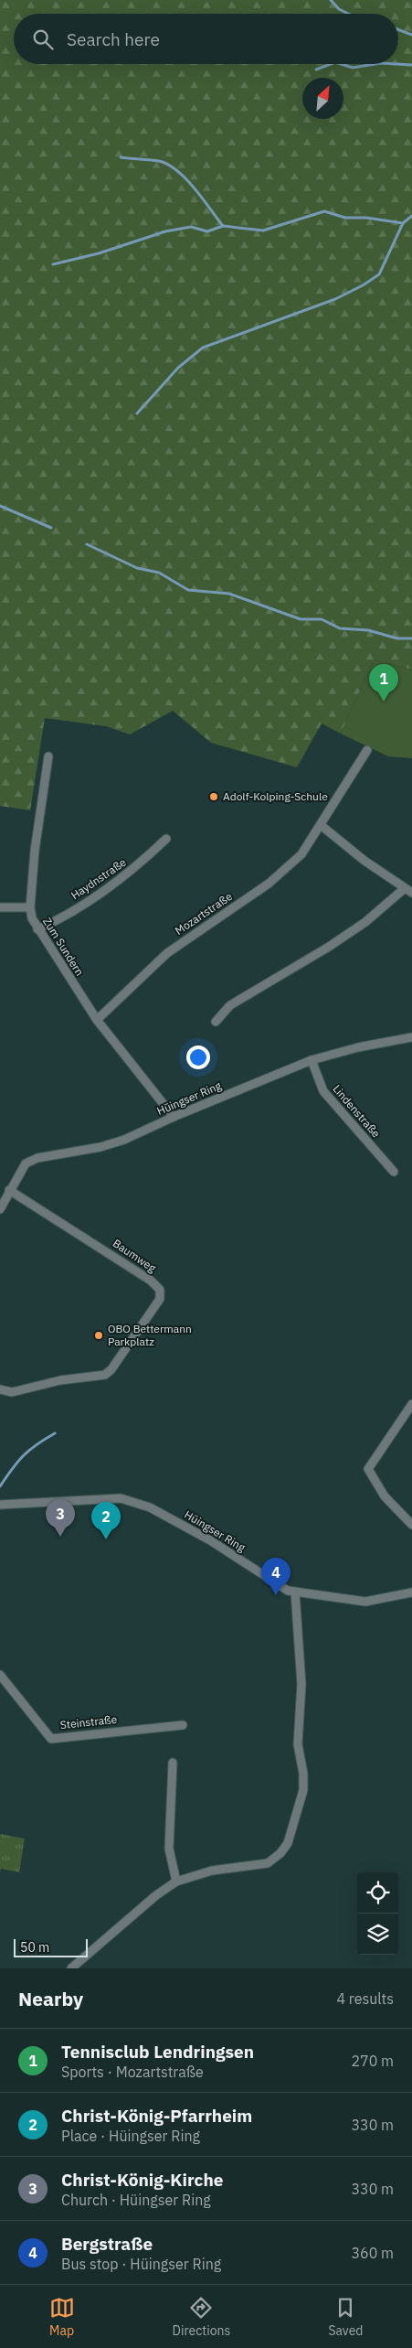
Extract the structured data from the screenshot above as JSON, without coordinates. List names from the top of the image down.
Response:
{
  "streets": {
    "street": [
      "Haydnstraße",
      "Mozartstraße",
      "Zum Sundern",
      "Hüingser Ring",
      "Lindenstraße",
      "Baumweg",
      "Steinstraße"
    ]
  },
  "crossings": [
    ["Haydnstraße", "Zum Sundern"],
    ["Mozartstraße", "Zum Sundern"],
    ["Zum Sundern", "Hüingser Ring"],
    ["Hüingser Ring", "Lindenstraße"],
    ["Hüingser Ring", "Baumweg"]
  ],
  "places": ["Adolf-Kolping-Schule", "OBO Bettermann Parkplatz"],
  "scale_bar": "50 m",
  "north": "top right",
  "page": {
    "search": "Search here",
    "pins": [
      "1",
      "3",
      "2",
      "4"
    ],
    "scale": "50 m",
    "heading": ["Nearby", "4 results"],
    "list": [
      {
        "mark": "1",
        "name": "Tennisclub Lendringsen",
        "note": "Sports · Mozartstraße",
        "value": "270 m"
      },
      {
        "mark": "2",
        "name": "Christ-König-Pfarrheim",
        "note": "Place · Hüingser Ring",
        "value": "330 m"
      },
      {
        "mark": "3",
        "name": "Christ-König-Kirche",
        "note": "Church · Hüingser Ring",
        "value": "330 m"
      },
      {
        "mark": "4",
        "name": "Bergstraße",
        "note": "Bus stop · Hüingser Ring",
        "value": "360 m"
      }
    ],
    "nav": ["Map", "Directions", "Saved"]
  }
}
